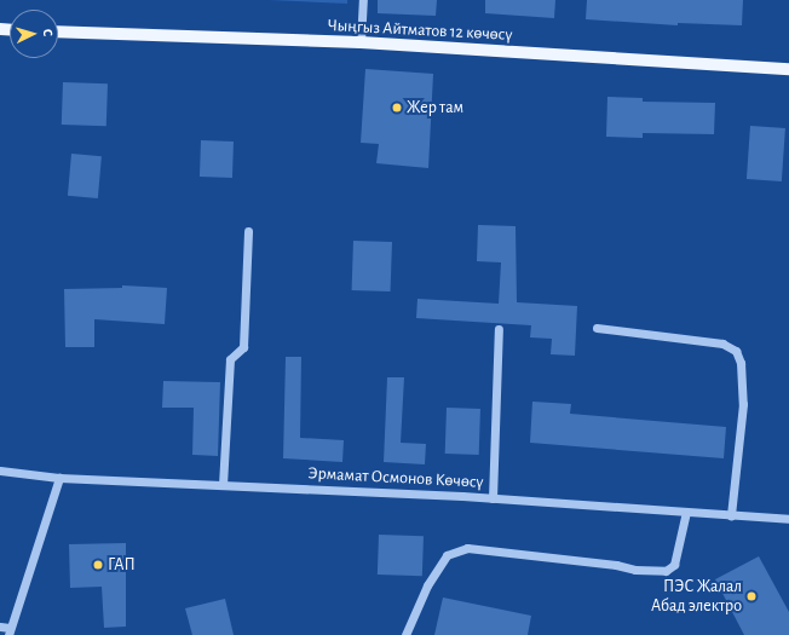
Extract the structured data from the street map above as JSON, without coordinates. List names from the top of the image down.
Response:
{
  "streets": {
    "main road": ["Чыңгыз Айтматов 12 көчөсү"],
    "street": ["Эрмамат Осмонов Көчөсү"]
  },
  "places": ["Жер там", "ГАП", "ПЭС Жалал Абад электро"],
  "north": "right"
}
